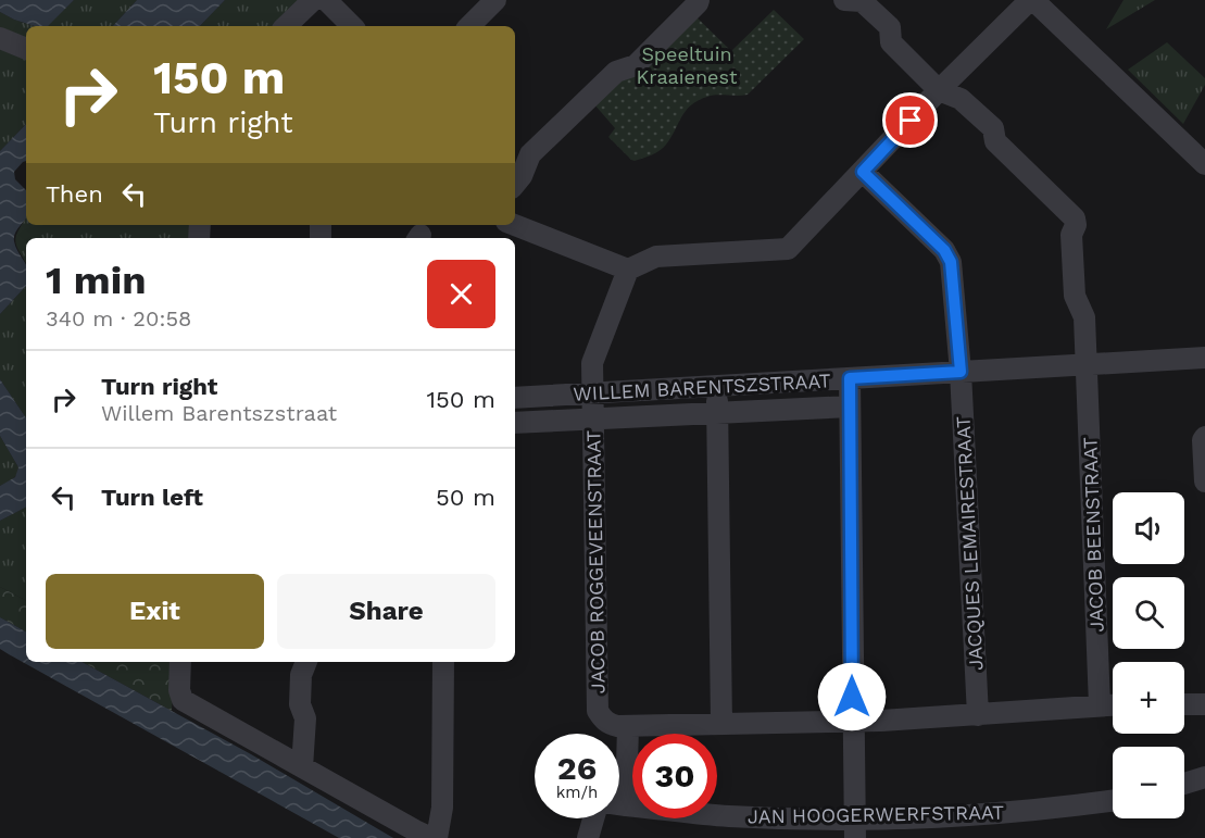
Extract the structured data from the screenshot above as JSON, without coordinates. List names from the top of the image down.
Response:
{
  "streets": {
    "street": [
      "WILLEM BARENTSZSTRAAT",
      "JACOB BEENSTRAAT",
      "JACQUES LEMAIRESTRAAT",
      "JACOB ROGGEVEENSTRAAT",
      "JAN HOOGERWERFSTRAAT"
    ]
  },
  "crossings": [
    ["WILLEM BARENTSZSTRAAT", "JACOB BEENSTRAAT"],
    ["WILLEM BARENTSZSTRAAT", "JACQUES LEMAIRESTRAAT"],
    ["WILLEM BARENTSZSTRAAT", "JACOB ROGGEVEENSTRAAT"]
  ],
  "parks": ["Speeltuin Kraaienest"],
  "page": {
    "turn": ["150 m", "Turn right"],
    "then": "Then",
    "heading": ["1 min", "340 m · 20:58"],
    "list": [
      {
        "name": "Turn right",
        "note": "Willem Barentszstraat",
        "value": "150 m"
      },
      {
        "name": "Turn left",
        "value": "50 m"
      }
    ],
    "map_buttons": ["+", "−"],
    "buttons": ["Exit", "Share"],
    "speed": "26 km/h",
    "limit": "30"
  }
}
